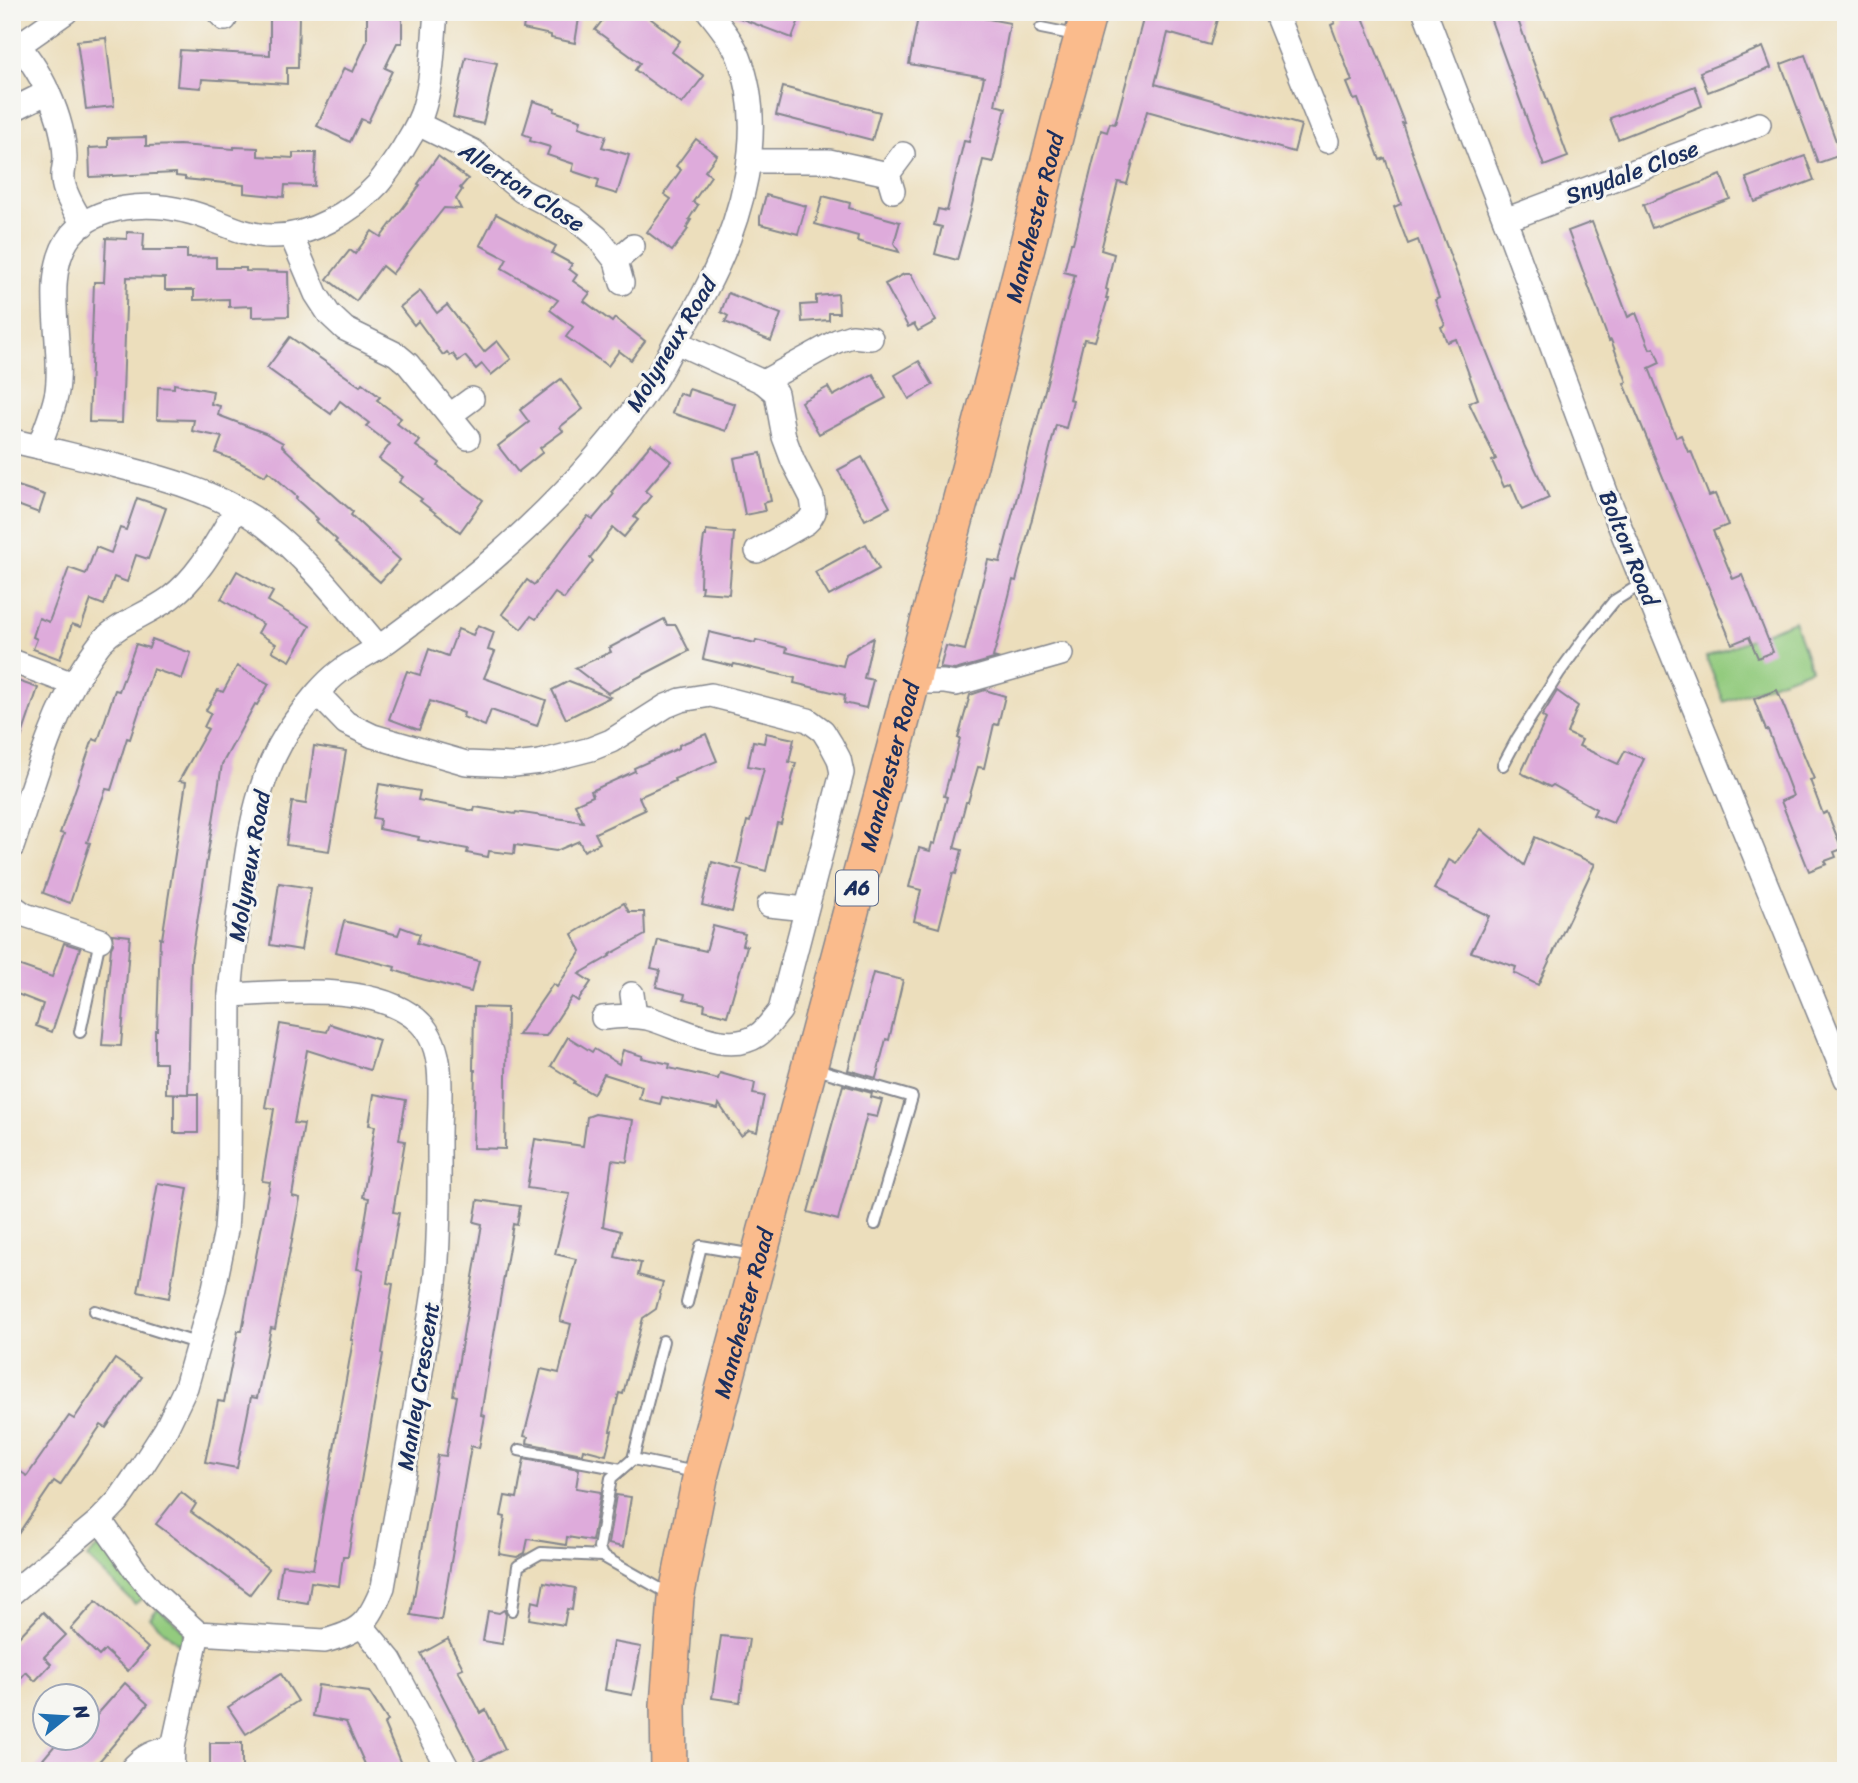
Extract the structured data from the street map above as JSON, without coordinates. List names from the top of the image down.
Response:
{
  "streets": {
    "main road": ["Manchester Road", "A6"],
    "street": [
      "Snydale Close",
      "Allerton Close",
      "Molyneux Road",
      "Bolton Road",
      "Manley Crescent"
    ]
  },
  "crossings": [
    ["Snydale Close", "Bolton Road"],
    ["Molyneux Road", "Manley Crescent"]
  ],
  "north": "right"
}
